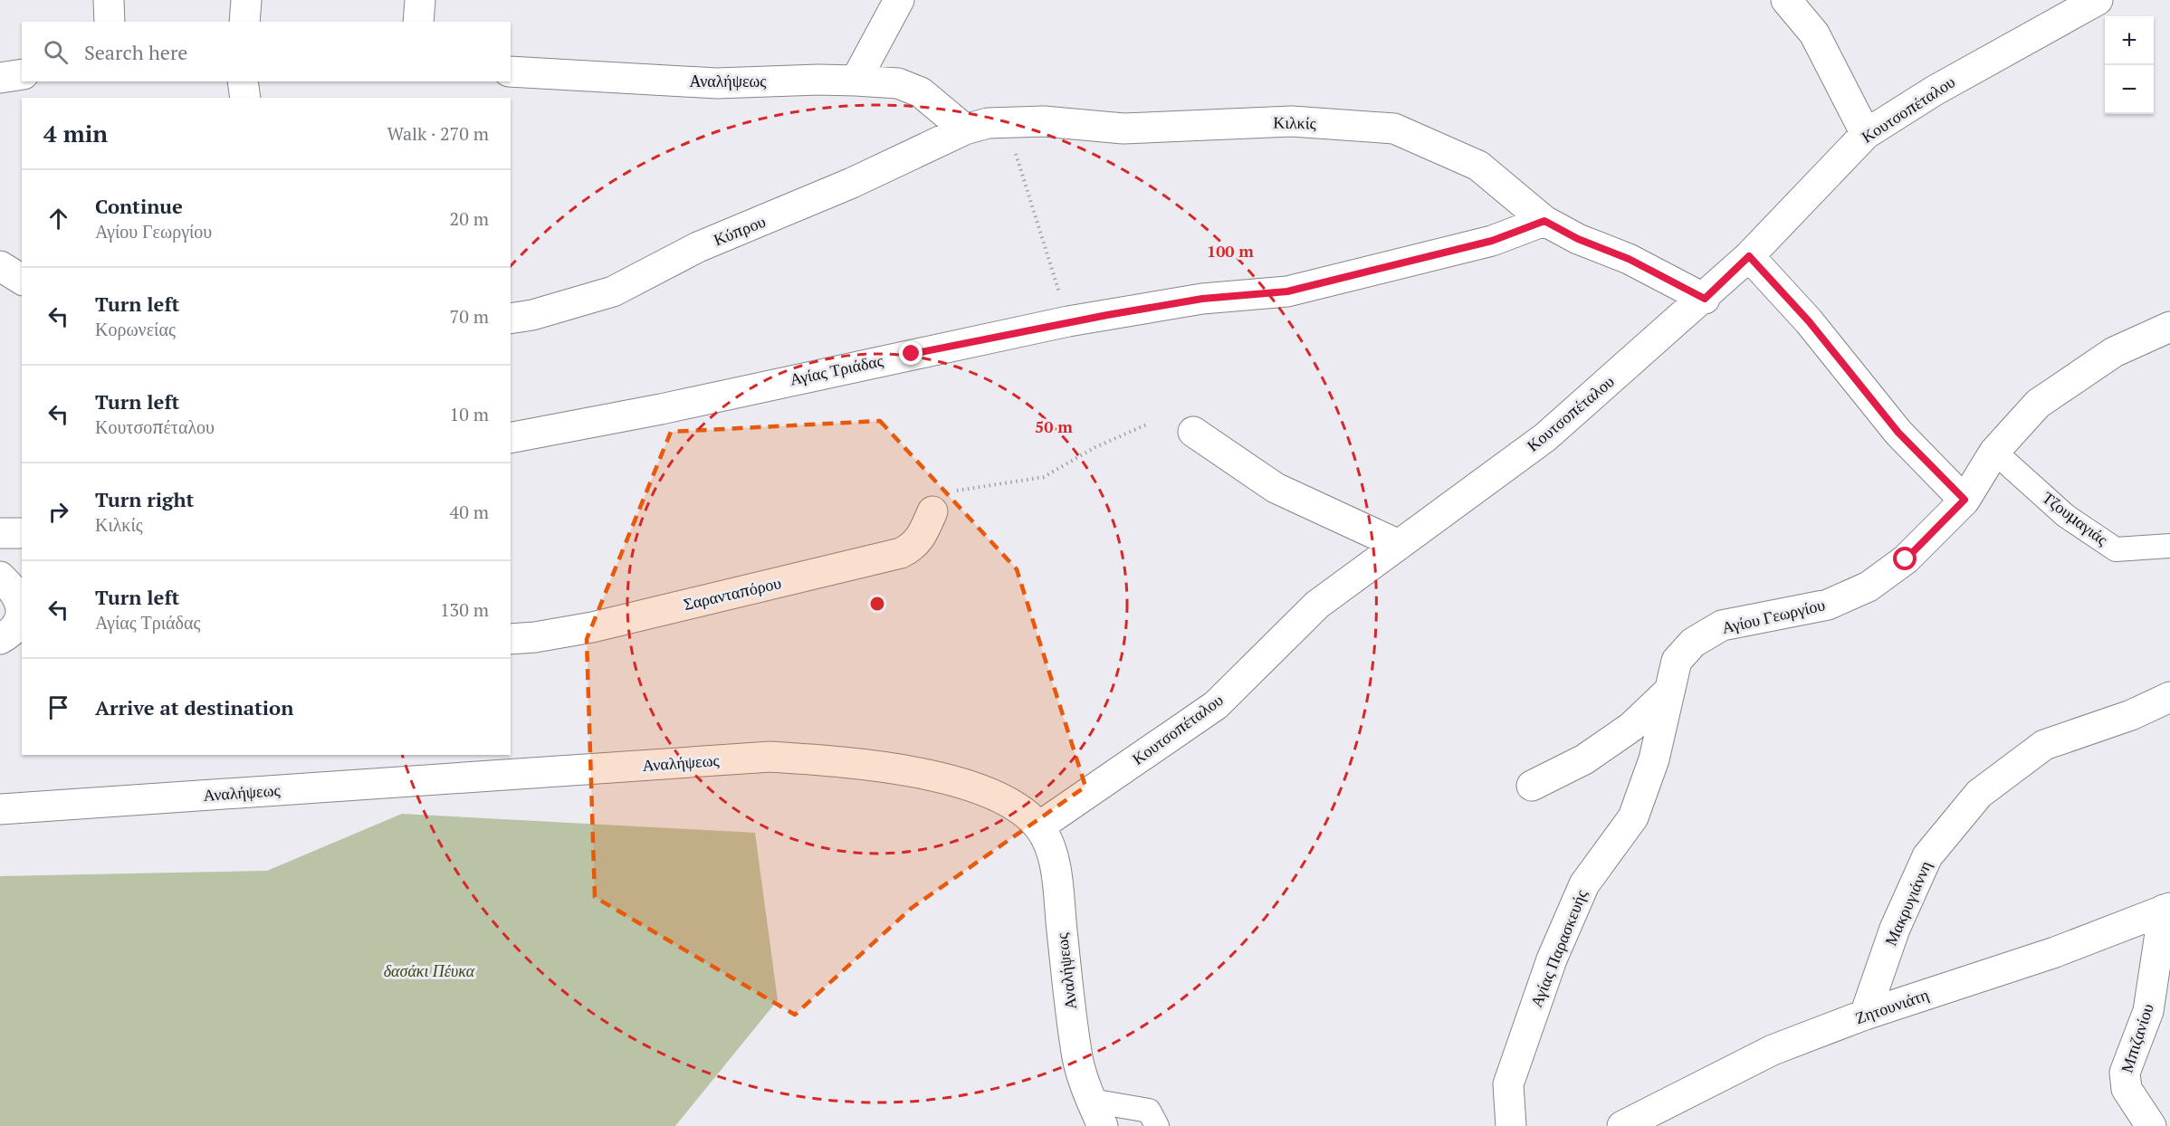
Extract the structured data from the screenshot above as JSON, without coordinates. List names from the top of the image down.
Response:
{
  "streets": {
    "street": [
      "Αναλήψεως",
      "Κουτσοπέταλου",
      "Κιλκίς",
      "Κύπρου",
      "Αγίας Τριάδας",
      "Τζουμαγιάς",
      "Σαρανταπόρου",
      "Αγίου Γεωργίου",
      "Μακρυγιάννη",
      "Αγίας Παρασκευής",
      "Ζητουνιάτη",
      "Μπιζανίου"
    ]
  },
  "crossings": [
    ["Αναλήψεως", "Κουτσοπέταλου"],
    ["Κουτσοπέταλου", "Κιλκίς"],
    ["Κιλκίς", "Κύπρου"],
    ["Κιλκίς", "Αγίας Τριάδας"],
    ["Τζουμαγιάς", "Αγίου Γεωργίου"],
    ["Αγίου Γεωργίου", "Αγίας Παρασκευής"],
    ["Μακρυγιάννη", "Ζητουνιάτη"],
    ["Ζητουνιάτη", "Μπιζανίου"]
  ],
  "parks": ["δασάκι Πέυκα"],
  "page": {
    "map_buttons": ["+", "−"],
    "search": "Search here",
    "heading": ["4 min", "Walk · 270 m"],
    "list": [
      ["Continue", "Αγίου Γεωργίου", "20 m"],
      ["Turn left", "Κορωνείας", "70 m"],
      ["Turn left", "Κουτσοπέταλου", "10 m"],
      ["Turn right", "Κιλκίς", "40 m"],
      ["Turn left", "Αγίας Τριάδας", "130 m"],
      "Arrive at destination"
    ]
  },
  "rings": ["100 m", "50 m"]
}
